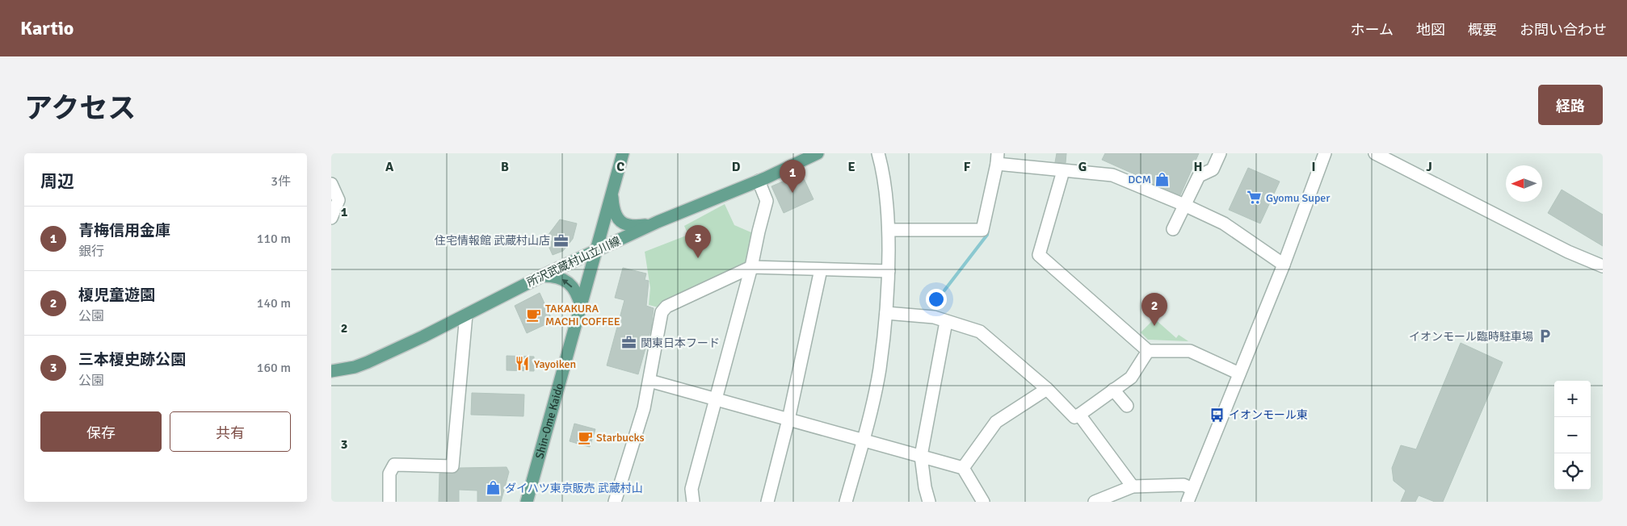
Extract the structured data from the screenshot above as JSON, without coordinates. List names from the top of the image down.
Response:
{
  "streets": {
    "main road": ["所沢武蔵村山立川線", "Shin-Ome Kaido"]
  },
  "crossings": [
    ["所沢武蔵村山立川線", "Shin-Ome Kaido"]
  ],
  "places": {
    "shop": ["DCM", "ダイハツ東京販売 武蔵村山"],
    "supermarket": ["Gyomu Super"],
    "office": ["住宅情報館 武蔵村山店", "関東日本フード"],
    "cafe": ["TAKAKURA MACHI COFFEE", "Starbucks"],
    "parking": ["イオンモール臨時駐車場"],
    "restaurant": ["Yayoiken"],
    "bus stop": ["イオンモール東"]
  },
  "north": "left",
  "page": {
    "header": "Kartio",
    "nav": [
      "ホーム",
      "地図",
      "概要",
      "お問い合わせ"
    ],
    "title": "アクセス",
    "buttons": [
      "経路",
      ["保存", "共有"]
    ],
    "heading": ["周辺", "3件"],
    "pins": ["1", "3", "2"],
    "list": [
      {
        "mark": "1",
        "name": "青梅信用金庫",
        "note": "銀行",
        "value": "110 m"
      },
      {
        "mark": "2",
        "name": "榎児童遊園",
        "note": "公園",
        "value": "140 m"
      },
      {
        "mark": "3",
        "name": "三本榎史跡公園",
        "note": "公園",
        "value": "160 m"
      }
    ],
    "map_buttons": ["+", "−"]
  },
  "grid": {
    "columns": [
      "A",
      "B",
      "C",
      "D",
      "E",
      "F",
      "G",
      "H",
      "I",
      "J"
    ],
    "rows": ["1", "2", "3"]
  }
}
